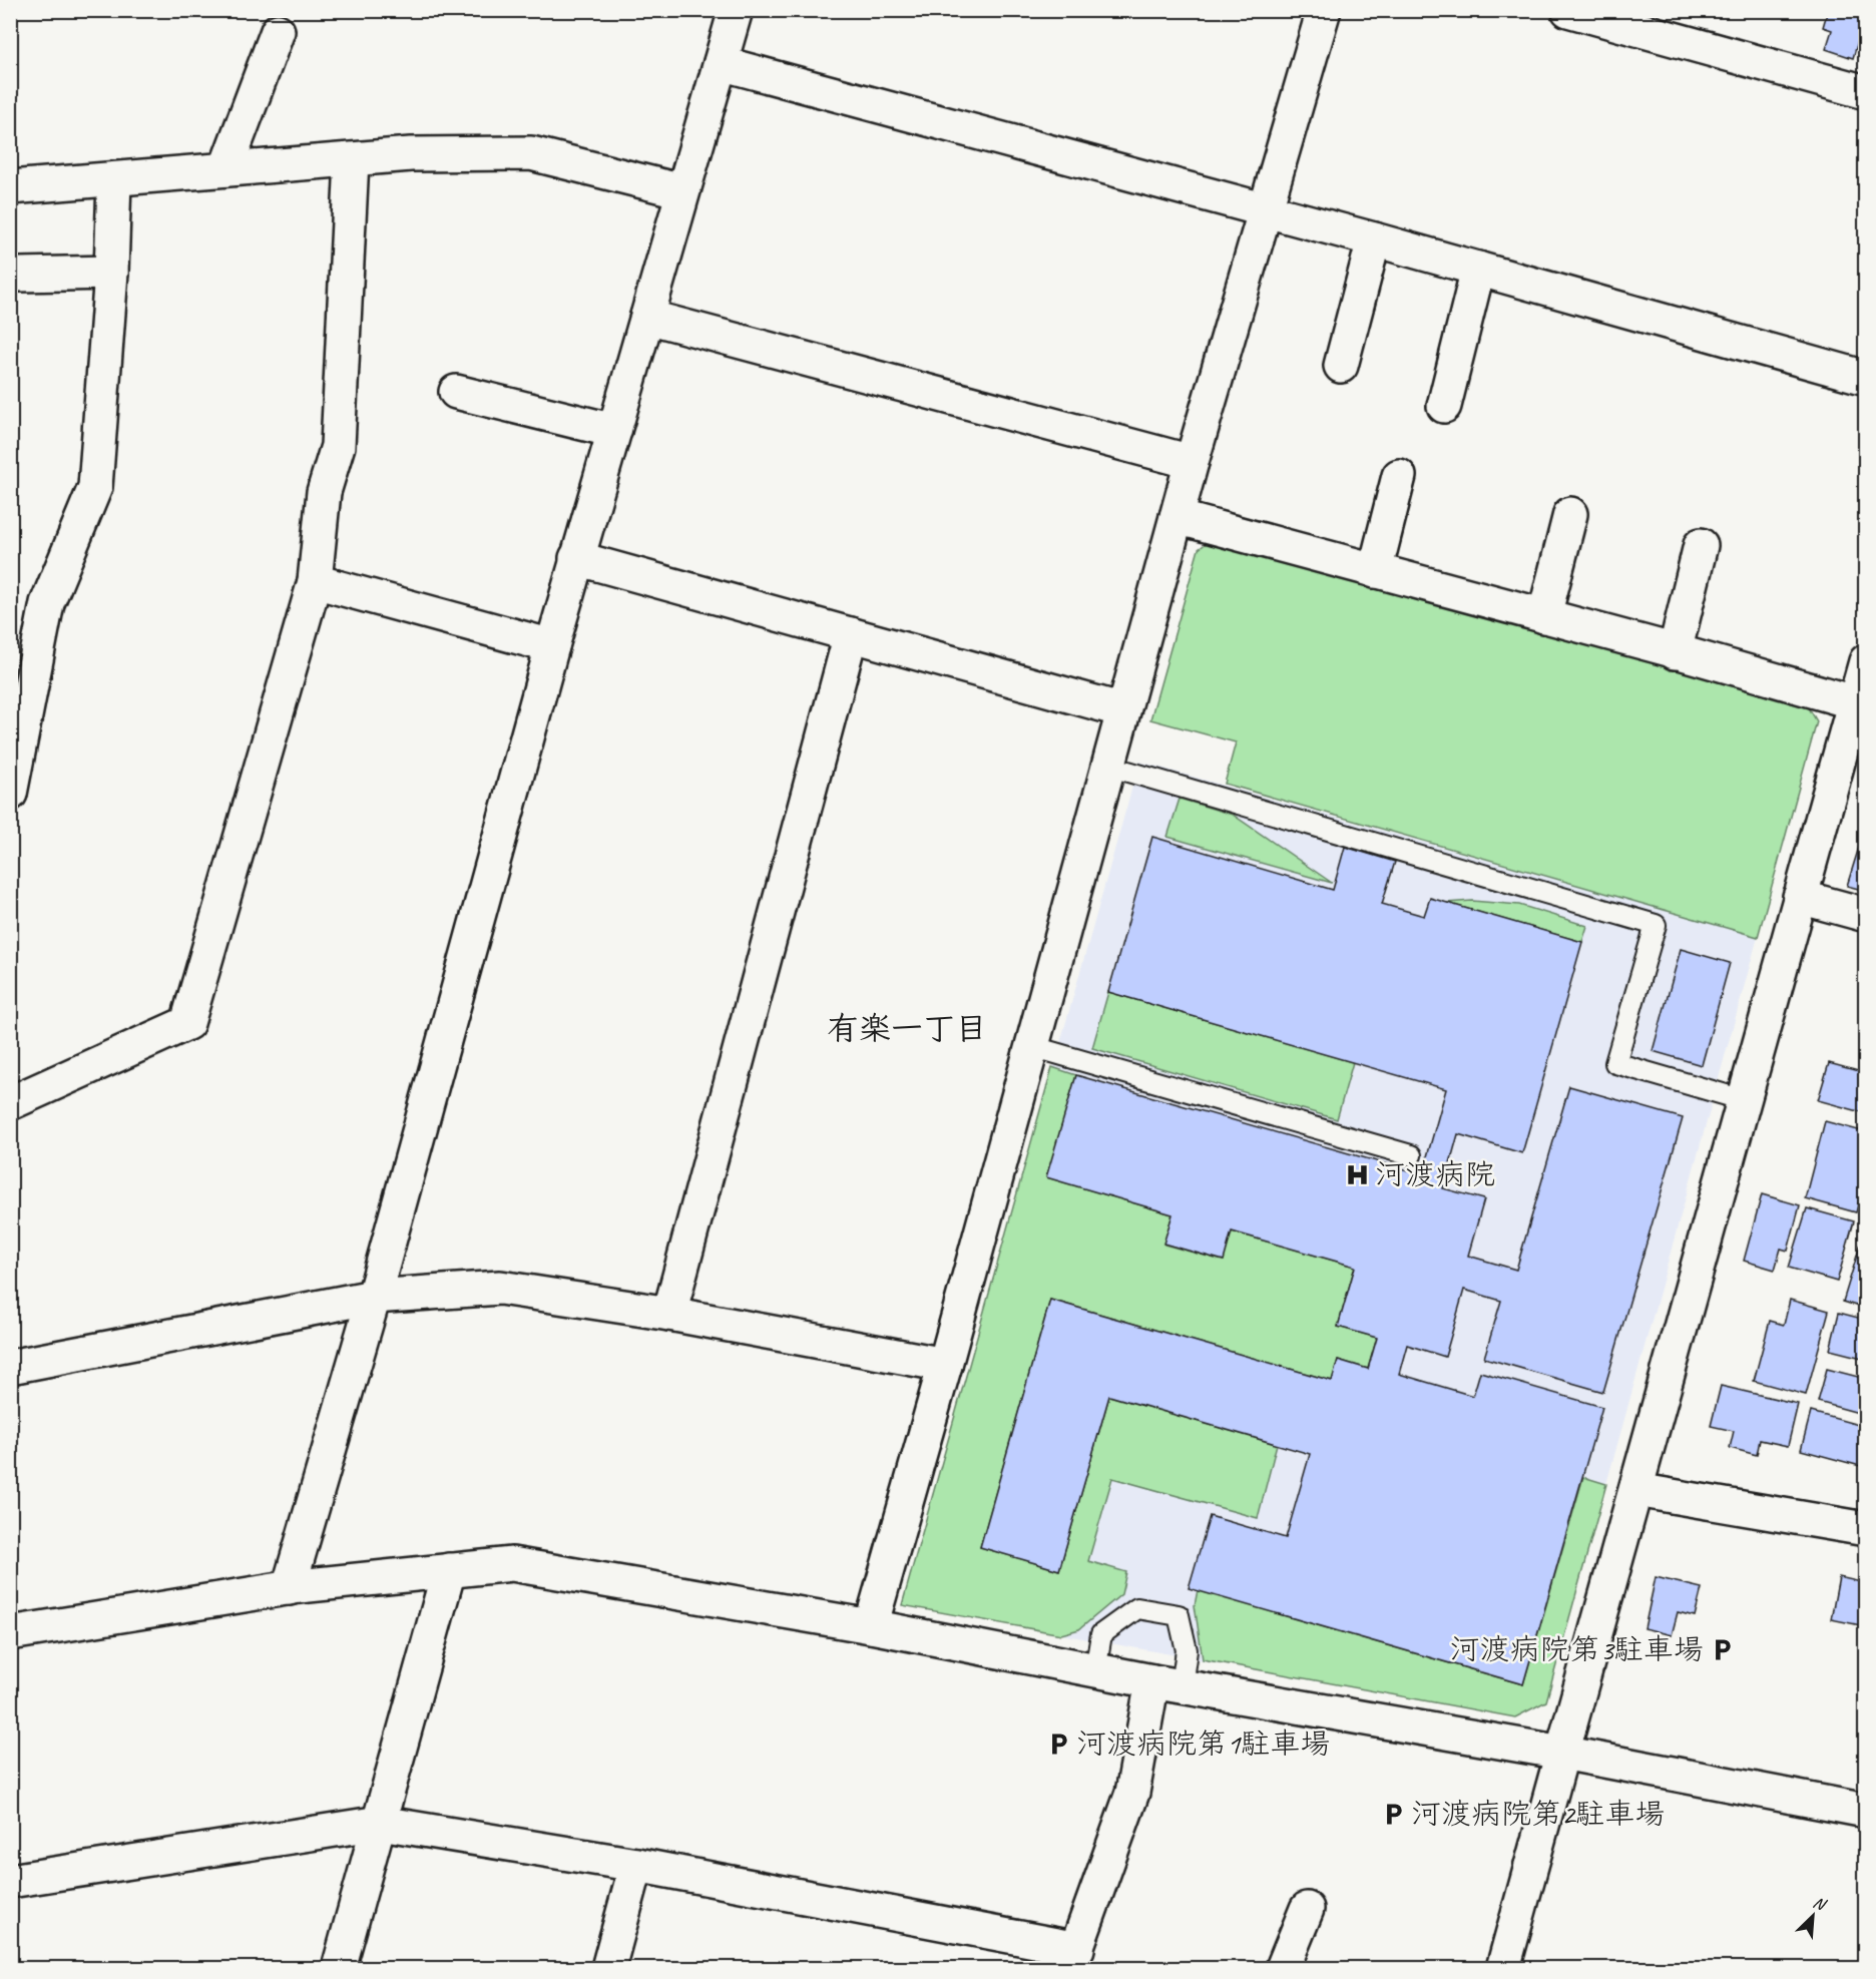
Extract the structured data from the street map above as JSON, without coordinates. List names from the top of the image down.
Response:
{
  "districts": ["有楽一丁目"],
  "places": {
    "hospital": ["河渡病院"],
    "parking": ["河渡病院第3駐車場", "河渡病院第1駐車場", "河渡病院第2駐車場"]
  },
  "north": "top right"
}
